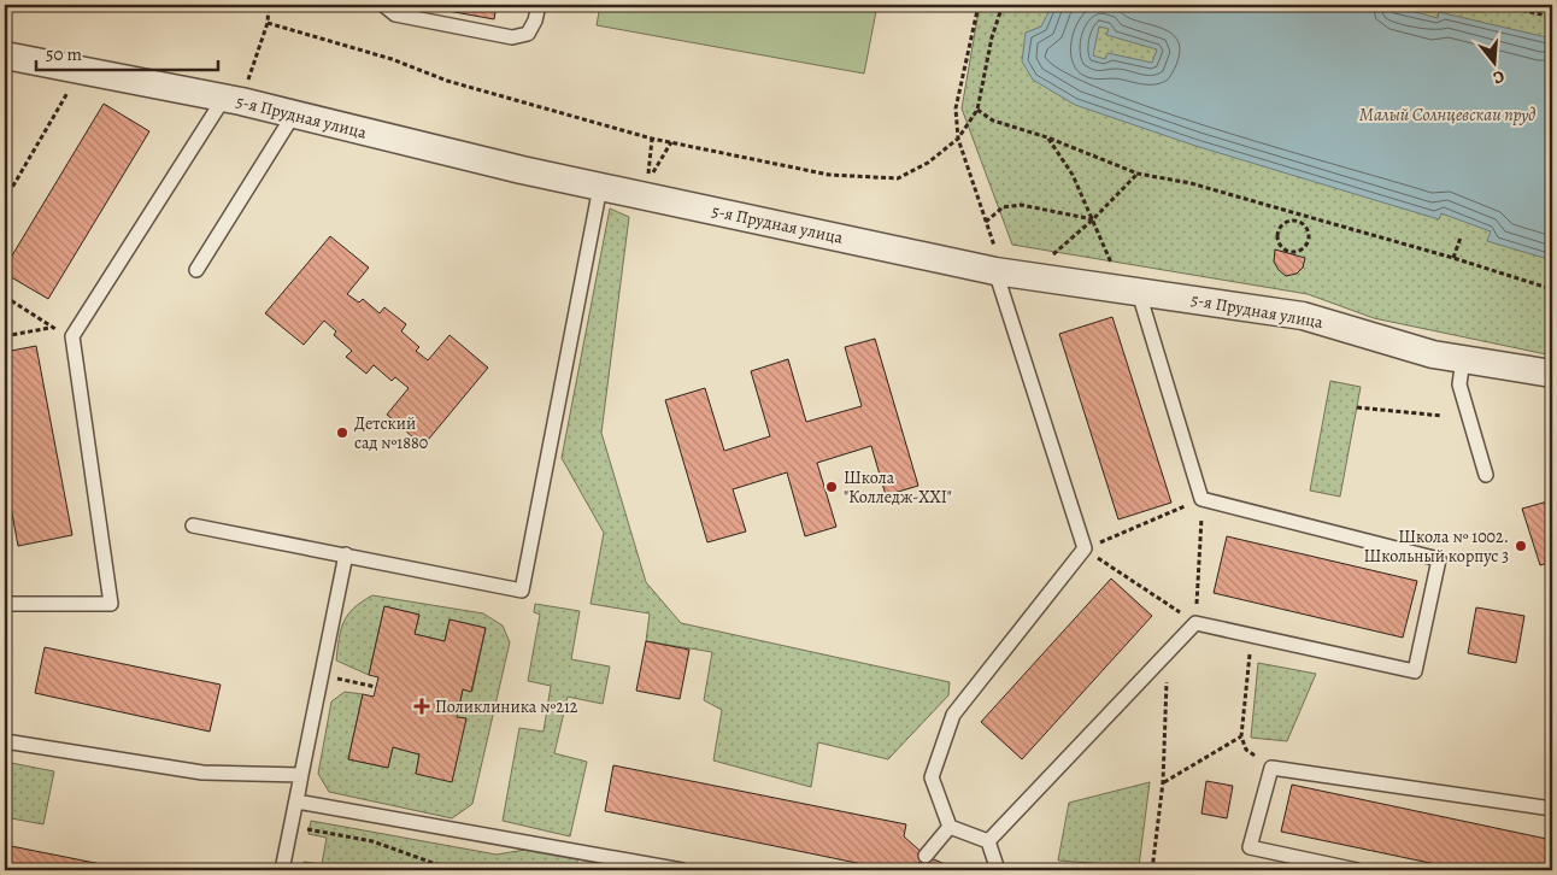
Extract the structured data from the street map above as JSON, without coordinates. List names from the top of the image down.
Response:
{
  "streets": {
    "street": ["5-я Прудная улица"]
  },
  "water": ["Малый Солнцевскаи пруд"],
  "places": {
    "other": ["Детский сад №1880", "Школа \"Колледж-XXI\"", "Школа № 1002. Школьный корпус 3"],
    "health": ["Поликлиника №212"]
  },
  "scale_bar": "50 m",
  "north": "bottom"
}
